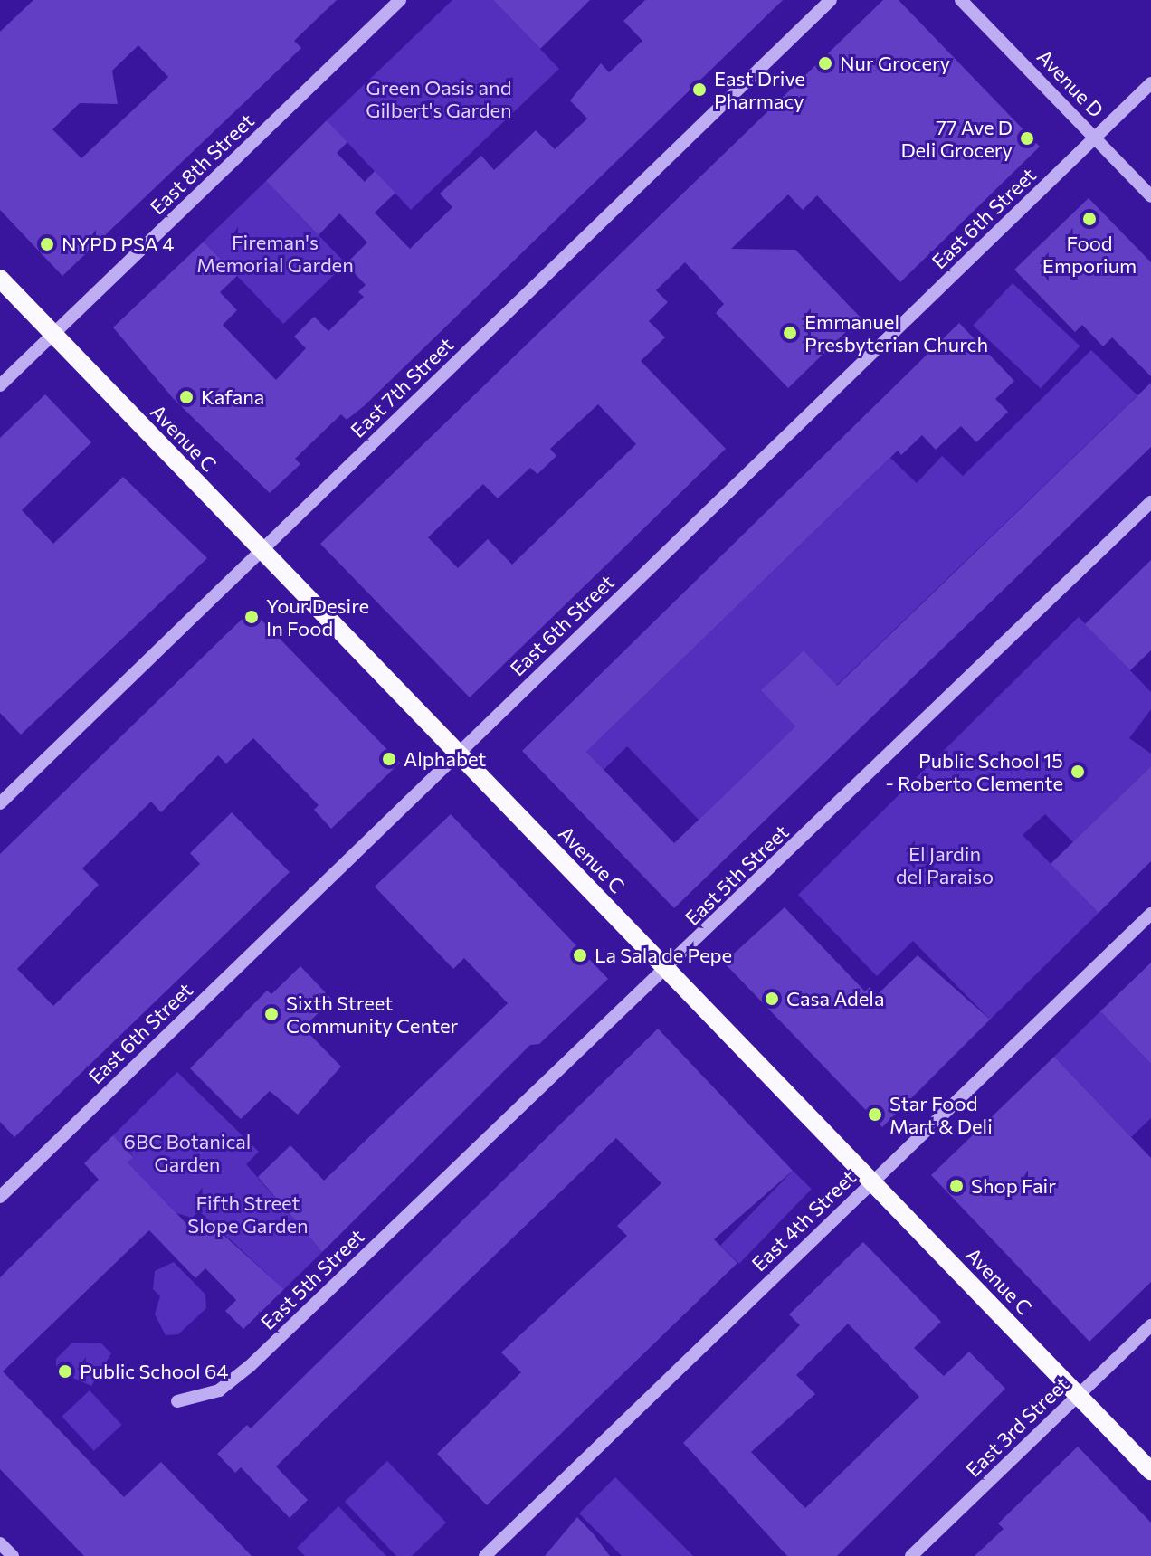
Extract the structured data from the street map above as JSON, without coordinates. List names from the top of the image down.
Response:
{
  "streets": {
    "main road": ["Avenue C"],
    "street": [
      "Avenue D",
      "East 8th Street",
      "East 6th Street",
      "East 7th Street",
      "East 5th Street",
      "East 4th Street",
      "East 3rd Street"
    ]
  },
  "crossings": [
    ["Avenue D", "East 6th Street"],
    ["East 8th Street", "Avenue C"],
    ["East 6th Street", "Avenue C"],
    ["East 7th Street", "Avenue C"],
    ["Avenue C", "East 5th Street"],
    ["Avenue C", "East 4th Street"],
    ["Avenue C", "East 3rd Street"]
  ],
  "parks": [
    "Green Oasis and Gilbert's Garden",
    "Fireman's Memorial Garden",
    "El Jardin del Paraiso",
    "6BC Botanical Garden",
    "Fifth Street Slope Garden"
  ],
  "places": [
    "Nur Grocery",
    "East Drive Pharmacy",
    "77 Ave D Deli Grocery",
    "Food Emporium",
    "NYPD PSA 4",
    "Emmanuel Presbyterian Church",
    "Kafana",
    "Your Desire In Food",
    "Alphabet",
    "Public School 15 - Roberto Clemente",
    "La Sala de Pepe",
    "Casa Adela",
    "Sixth Street Community Center",
    "Star Food Mart & Deli",
    "Shop Fair",
    "Public School 64"
  ]
}
